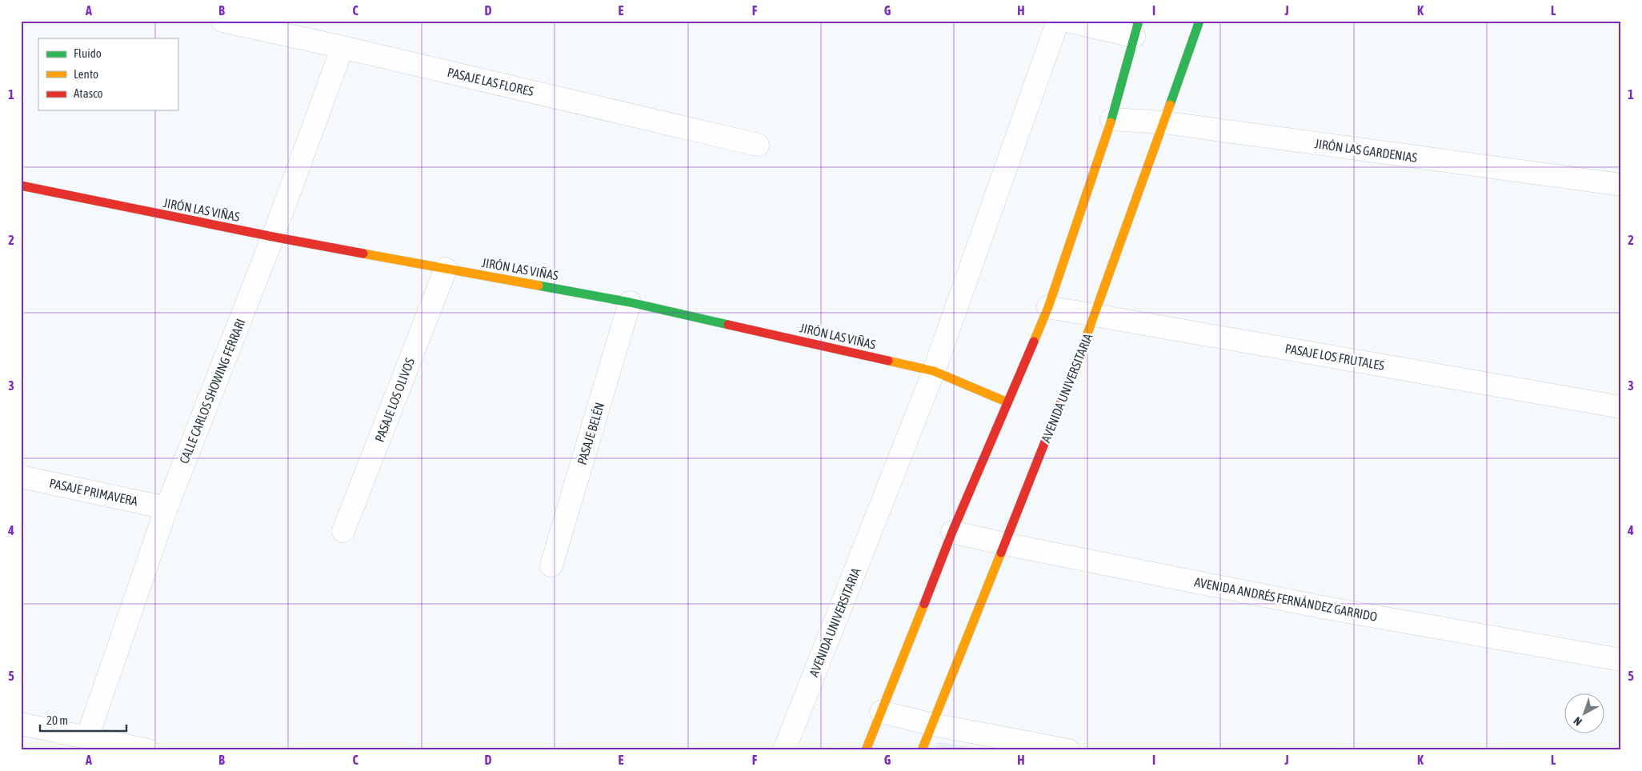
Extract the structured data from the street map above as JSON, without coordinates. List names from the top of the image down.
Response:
{
  "streets": {
    "main road": ["JIRÓN LAS VIÑAS", "AVENIDA UNIVERSITARIA"],
    "street": [
      "PASAJE LAS FLORES",
      "JIRÓN LAS GARDENIAS",
      "PASAJE LOS FRUTALES",
      "CALLE CARLOS SHOWING FERRARI",
      "PASAJE LOS OLIVOS",
      "PASAJE BELÉN",
      "PASAJE PRIMAVERA",
      "AVENIDA ANDRÉS FERNÁNDEZ GARRIDO"
    ]
  },
  "crossings": [
    ["PASAJE LAS FLORES", "CALLE CARLOS SHOWING FERRARI"],
    ["JIRÓN LAS GARDENIAS", "AVENIDA UNIVERSITARIA"],
    ["JIRÓN LAS VIÑAS", "AVENIDA UNIVERSITARIA"],
    ["JIRÓN LAS VIÑAS", "CALLE CARLOS SHOWING FERRARI"],
    ["JIRÓN LAS VIÑAS", "PASAJE LOS OLIVOS"],
    ["JIRÓN LAS VIÑAS", "PASAJE BELÉN"],
    ["PASAJE LOS FRUTALES", "AVENIDA UNIVERSITARIA"],
    ["AVENIDA UNIVERSITARIA", "AVENIDA ANDRÉS FERNÁNDEZ GARRIDO"],
    ["CALLE CARLOS SHOWING FERRARI", "PASAJE PRIMAVERA"]
  ],
  "legend": ["Fluido", "Lento", "Atasco"],
  "scale_bar": "20 m",
  "north": "bottom left",
  "grid": {
    "columns": [
      "A",
      "B",
      "C",
      "D",
      "E",
      "F",
      "G",
      "H",
      "I",
      "J",
      "K",
      "L"
    ],
    "rows": [
      "1",
      "2",
      "3",
      "4",
      "5"
    ]
  }
}
